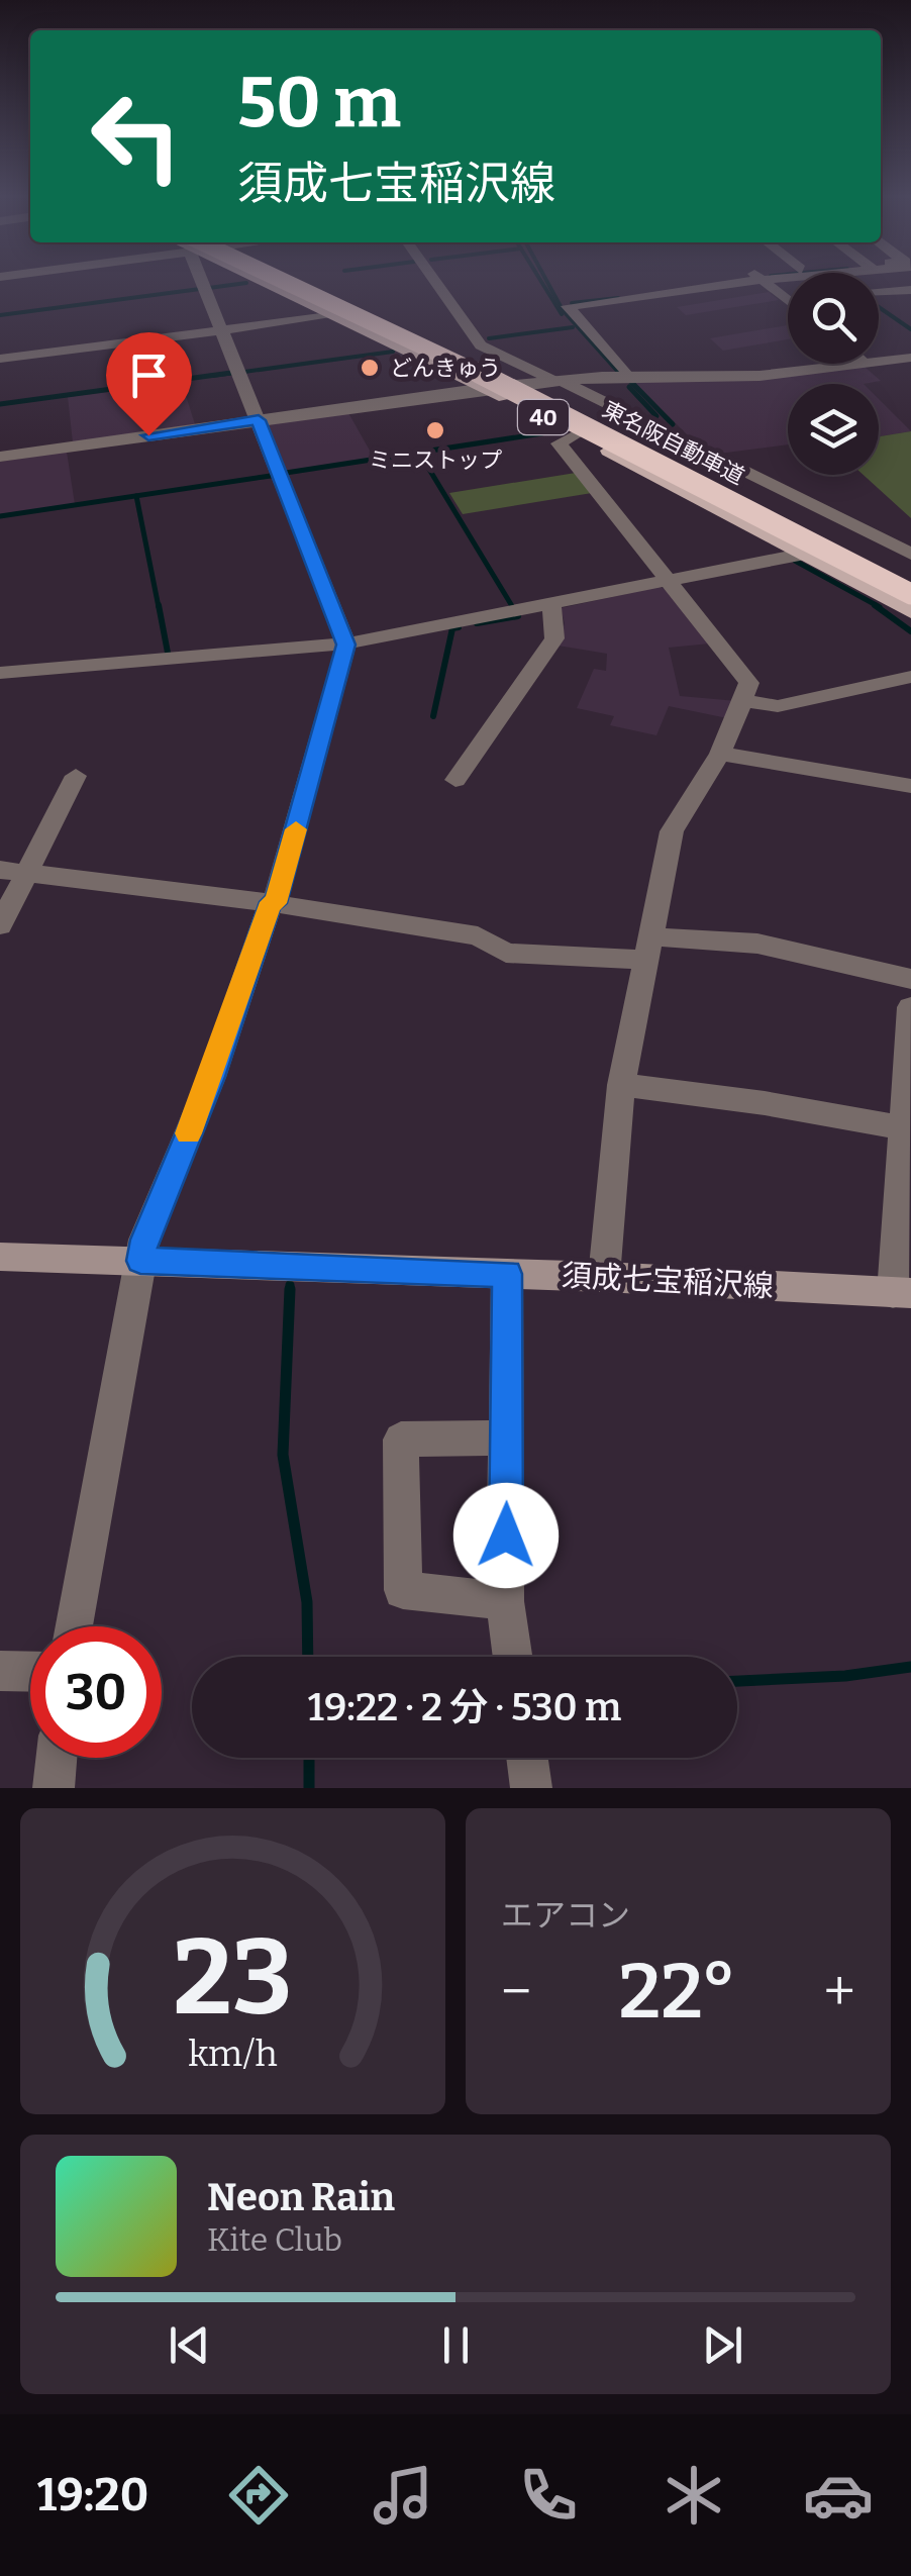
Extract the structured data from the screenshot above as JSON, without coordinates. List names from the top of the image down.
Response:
{
  "streets": {
    "highway": ["東名阪自動車道"],
    "main road": ["40", "須成七宝稲沢線"]
  },
  "places": ["どんきゅう", "ミニストップ"],
  "page": {
    "turn": ["50 m", "須成七宝稲沢線"],
    "limit": "30",
    "trip": "19:22 · 2 分 · 530 m",
    "tile": "エアコン",
    "heat": ["−", "22°", "+"],
    "song": ["Neon Rain", "Kite Club"],
    "tabs": "19:20",
    "gauge": ["23", "km/h"]
  }
}
